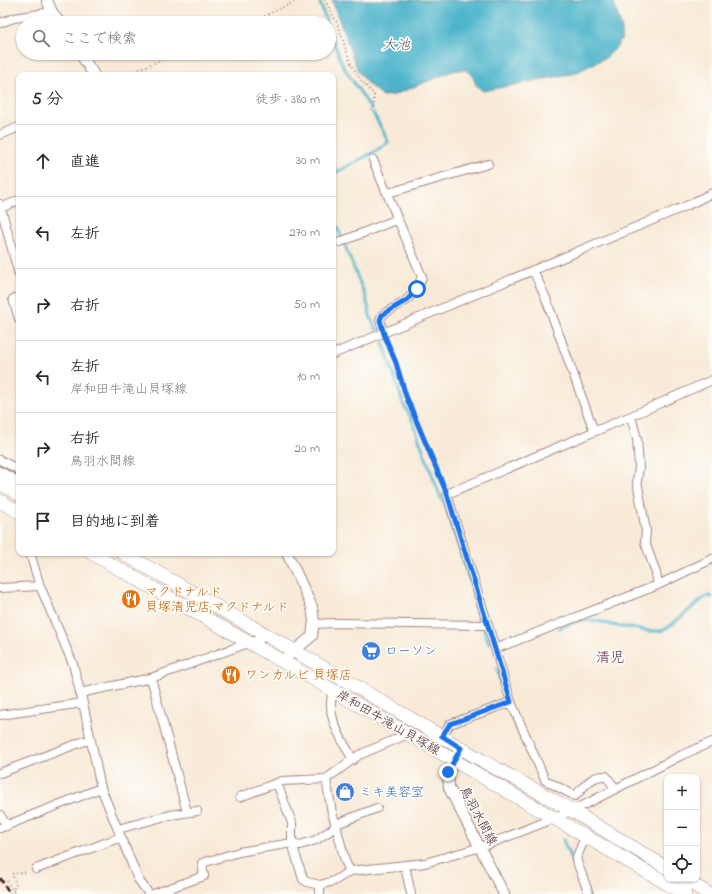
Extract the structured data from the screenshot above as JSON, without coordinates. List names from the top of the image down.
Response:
{
  "streets": {
    "main road": ["岸和田牛滝山貝塚線"],
    "street": ["鳥羽水間線"]
  },
  "crossings": [
    ["岸和田牛滝山貝塚線", "鳥羽水間線"]
  ],
  "districts": ["清児"],
  "water": ["大池"],
  "places": {
    "restaurant": ["マクドナルド 貝塚清児店;マクドナルド", "ワンカルビ 貝塚店"],
    "supermarket": ["ローソン"],
    "shop": ["ミキ美容室"]
  },
  "page": {
    "search": "ここで検索",
    "heading": ["5 分", "徒歩 · 380 m"],
    "list": [
      ["直進", "30 m"],
      ["左折", "270 m"],
      ["右折", "50 m"],
      ["左折", "岸和田牛滝山貝塚線", "10 m"],
      ["右折", "鳥羽水間線", "20 m"],
      "目的地に到着"
    ],
    "map_buttons": ["+", "−"]
  }
}
